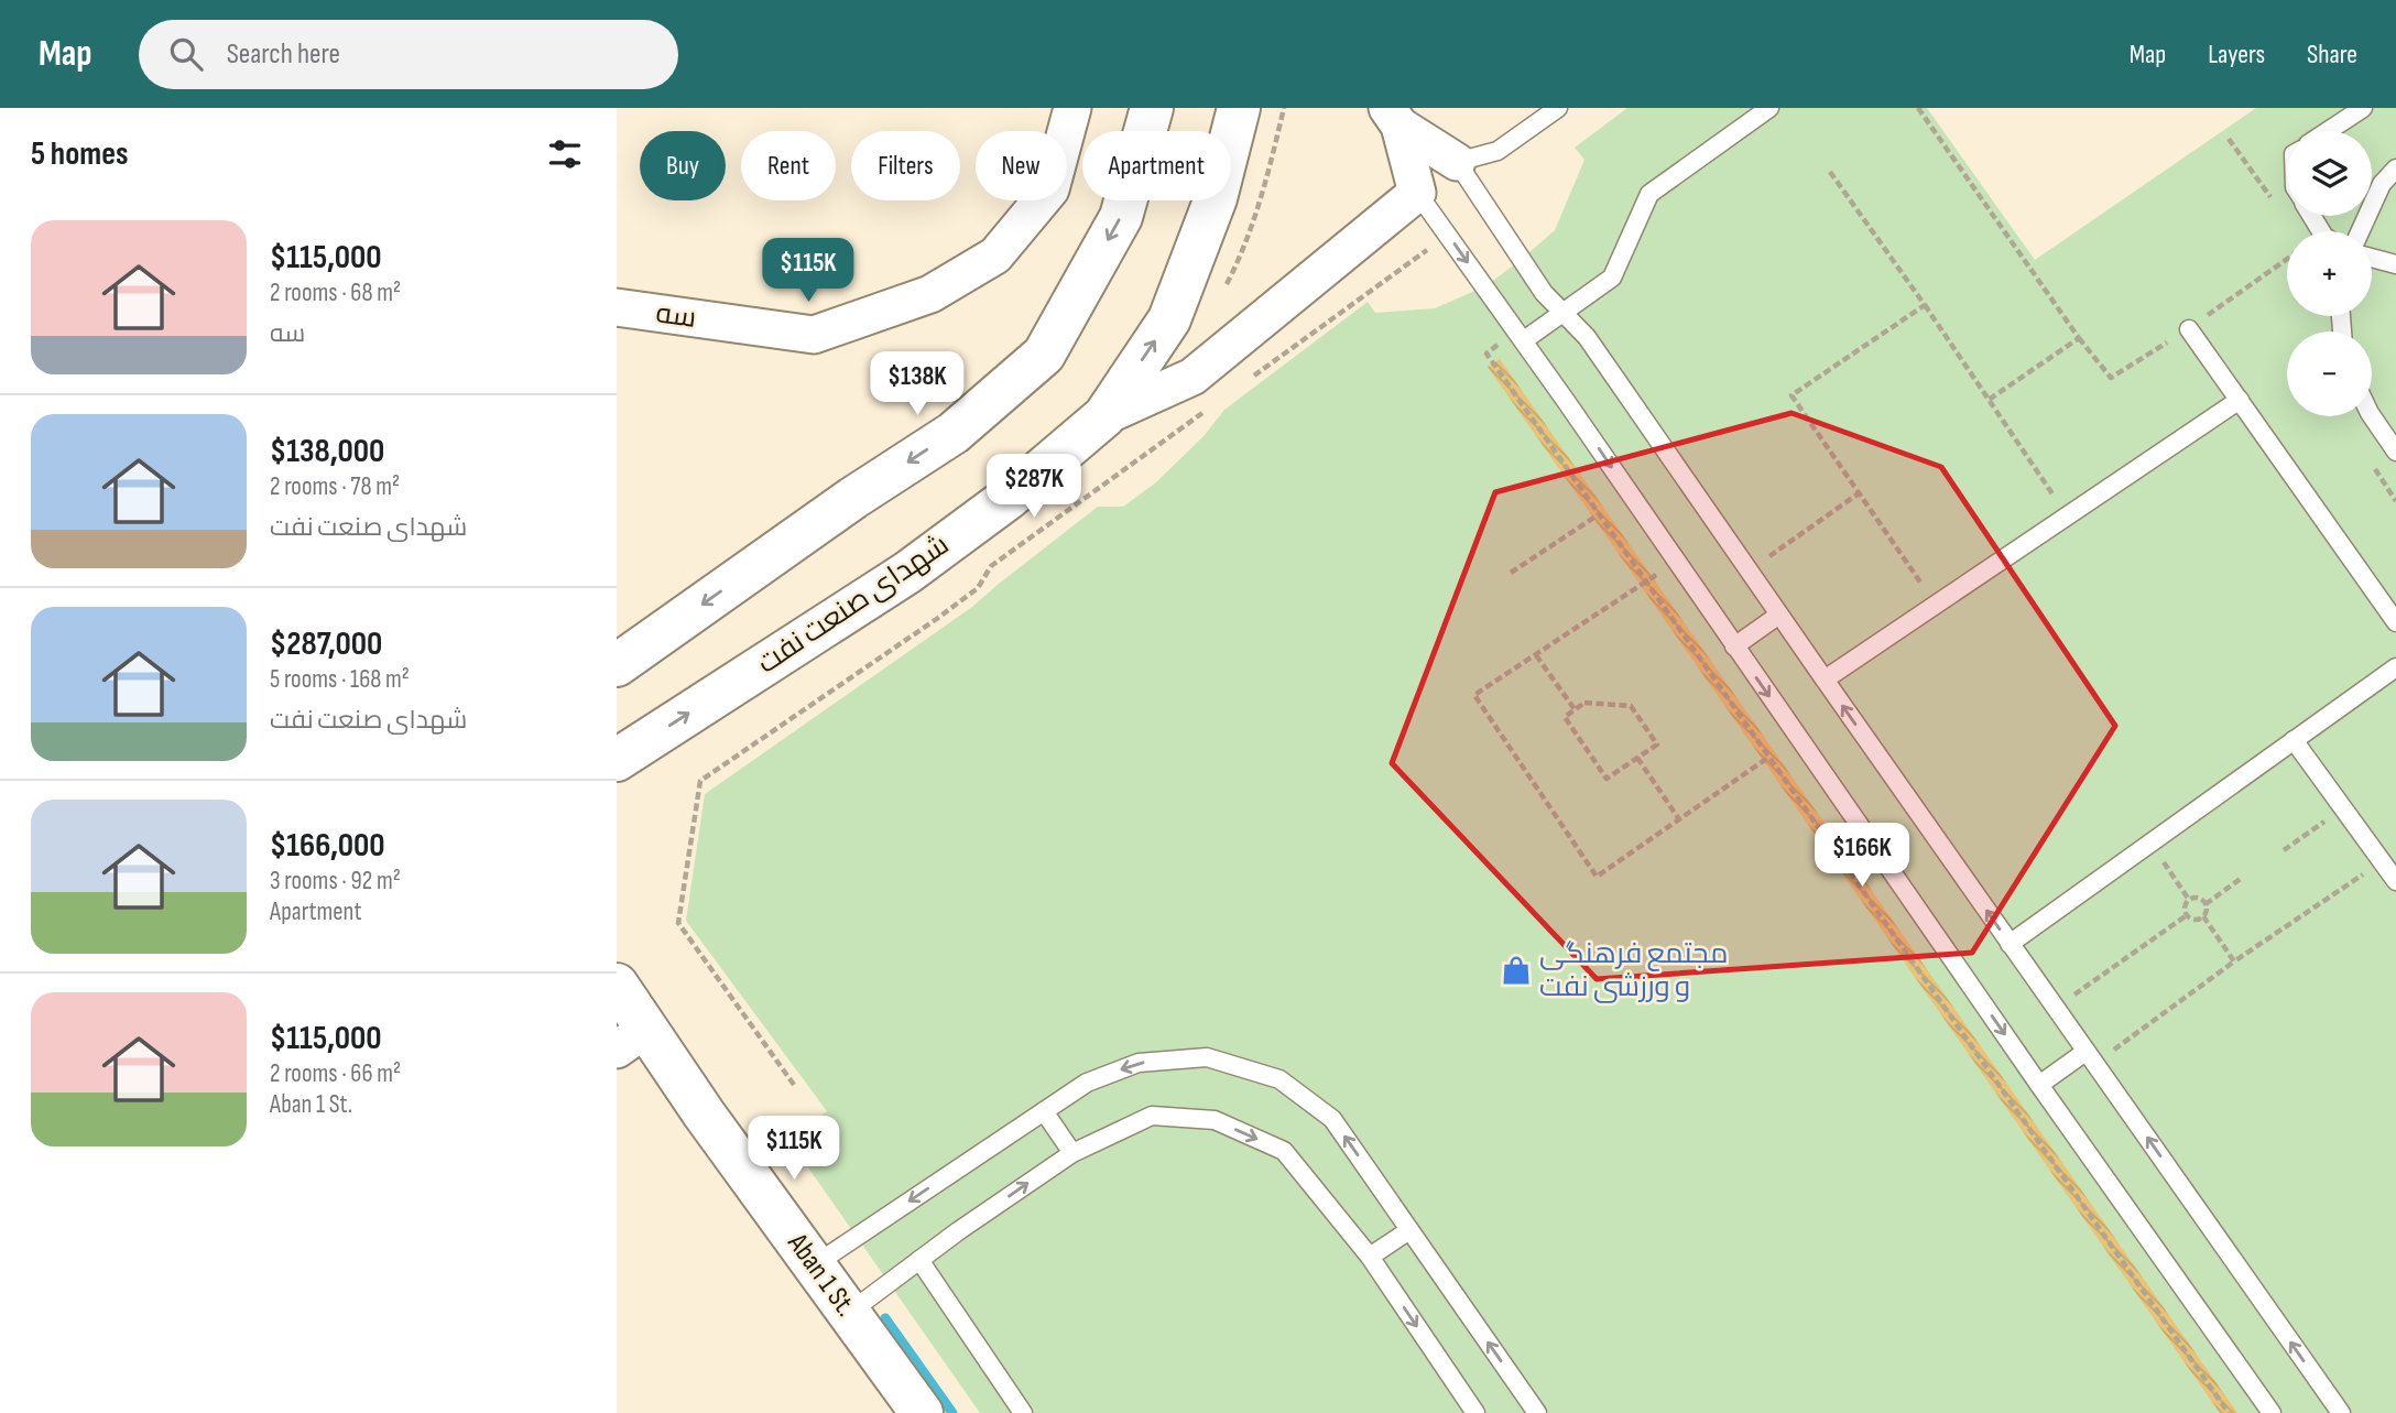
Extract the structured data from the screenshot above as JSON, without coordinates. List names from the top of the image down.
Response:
{
  "streets": {
    "main road": ["شهدای صنعت نفت", "Aban 1 St."],
    "street": ["سه"]
  },
  "places": {
    "shop": ["مجتمع فرهنگى و ورزشى نفت"]
  },
  "page": {
    "header": "Map",
    "search": "Search here",
    "nav": ["Map", "Layers", "Share"],
    "heading": "5 homes",
    "map_buttons": ["+", "−"],
    "chip": [
      "Buy",
      "Rent",
      "Filters",
      "New",
      "Apartment"
    ],
    "list": [
      {
        "name": "$115,000",
        "note": "2 rooms · 68 m² · سه"
      },
      {
        "name": "$138,000",
        "note": "2 rooms · 78 m² · شهدای صنعت نفت"
      },
      {
        "name": "$287,000",
        "note": "5 rooms · 168 m² · شهدای صنعت نفت"
      },
      {
        "name": "$166,000",
        "note": "3 rooms · 92 m² · Apartment"
      },
      {
        "name": "$115,000",
        "note": "2 rooms · 66 m² · Aban 1 St."
      }
    ],
    "price": [
      "$115K",
      "$138K",
      "$287K",
      "$166K",
      "$115K"
    ]
  }
}
